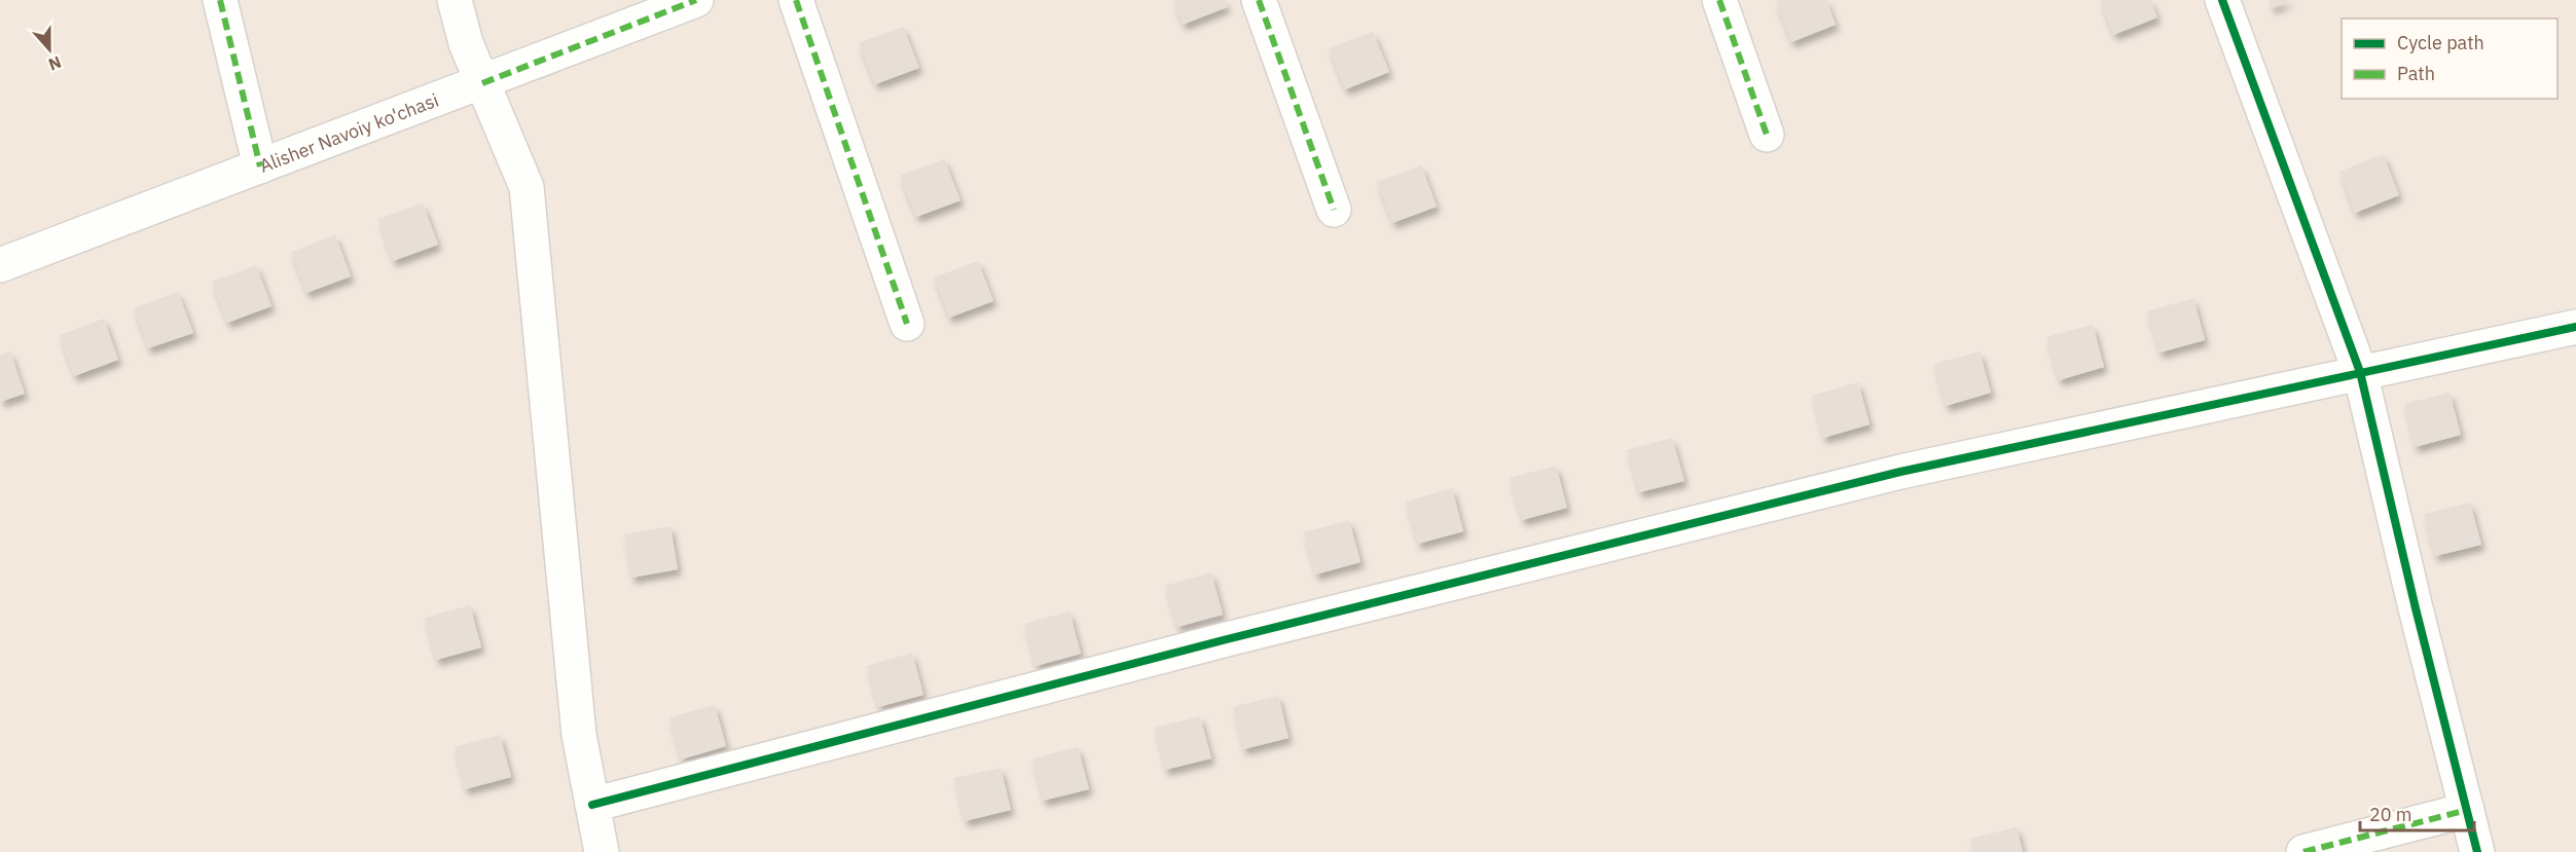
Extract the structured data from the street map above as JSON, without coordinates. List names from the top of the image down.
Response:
{
  "streets": {
    "street": ["Alisher Navoiy ko'chasi"]
  },
  "legend": ["Cycle path", "Path"],
  "scale_bar": "20 m",
  "north": "bottom"
}
